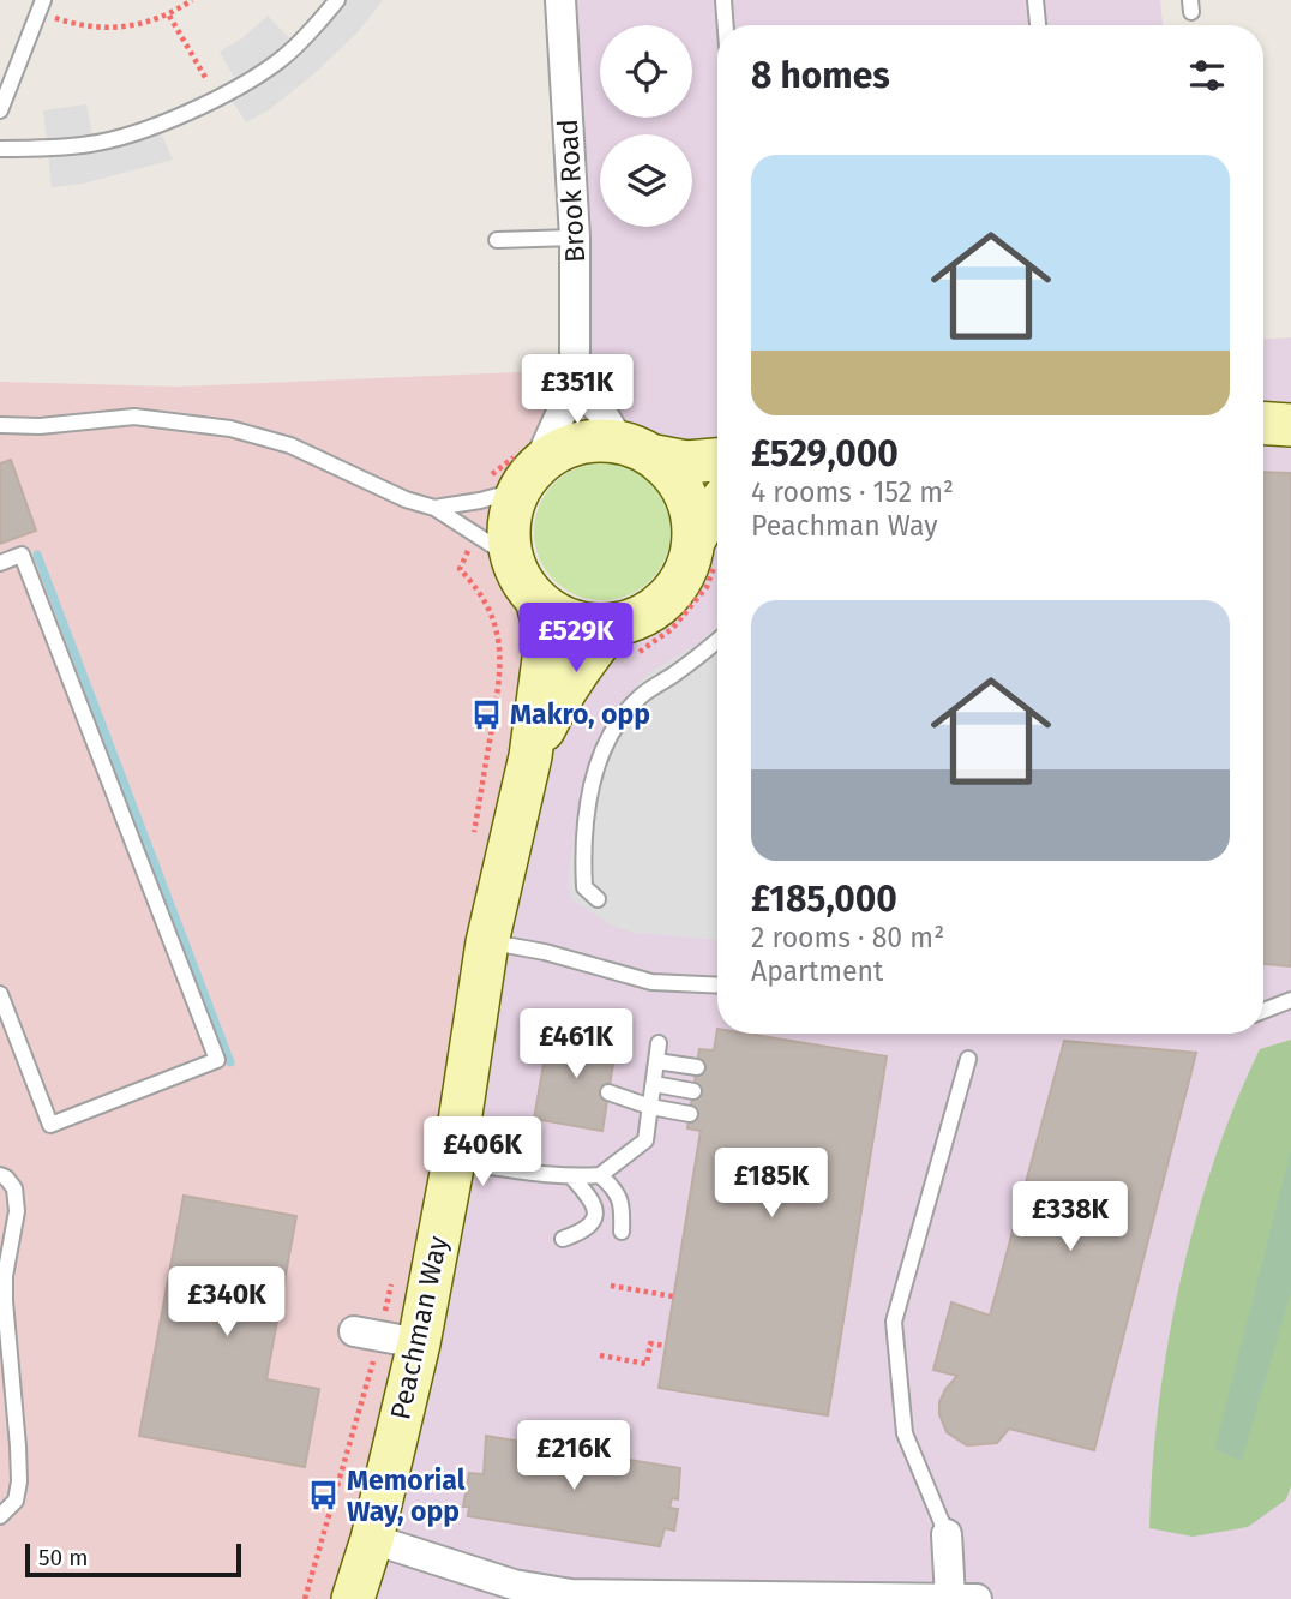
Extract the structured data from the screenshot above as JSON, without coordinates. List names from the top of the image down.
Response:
{
  "streets": {
    "street": ["Brook Road", "Peachman Way"]
  },
  "crossings": [
    ["Brook Road", "Peachman Way"]
  ],
  "places": {
    "bus stop": ["Makro, opp", "Memorial Way, opp"]
  },
  "scale_bar": "50 m",
  "page": {
    "heading": "8 homes",
    "list": [
      {
        "name": "£529,000",
        "note": "4 rooms · 152 m² · Peachman Way"
      },
      {
        "name": "£185,000",
        "note": "2 rooms · 80 m² · Apartment"
      }
    ],
    "price": [
      "£351K",
      "£529K",
      "£461K",
      "£406K",
      "£185K",
      "£338K",
      "£340K",
      "£216K"
    ],
    "scale": "50 m"
  }
}
